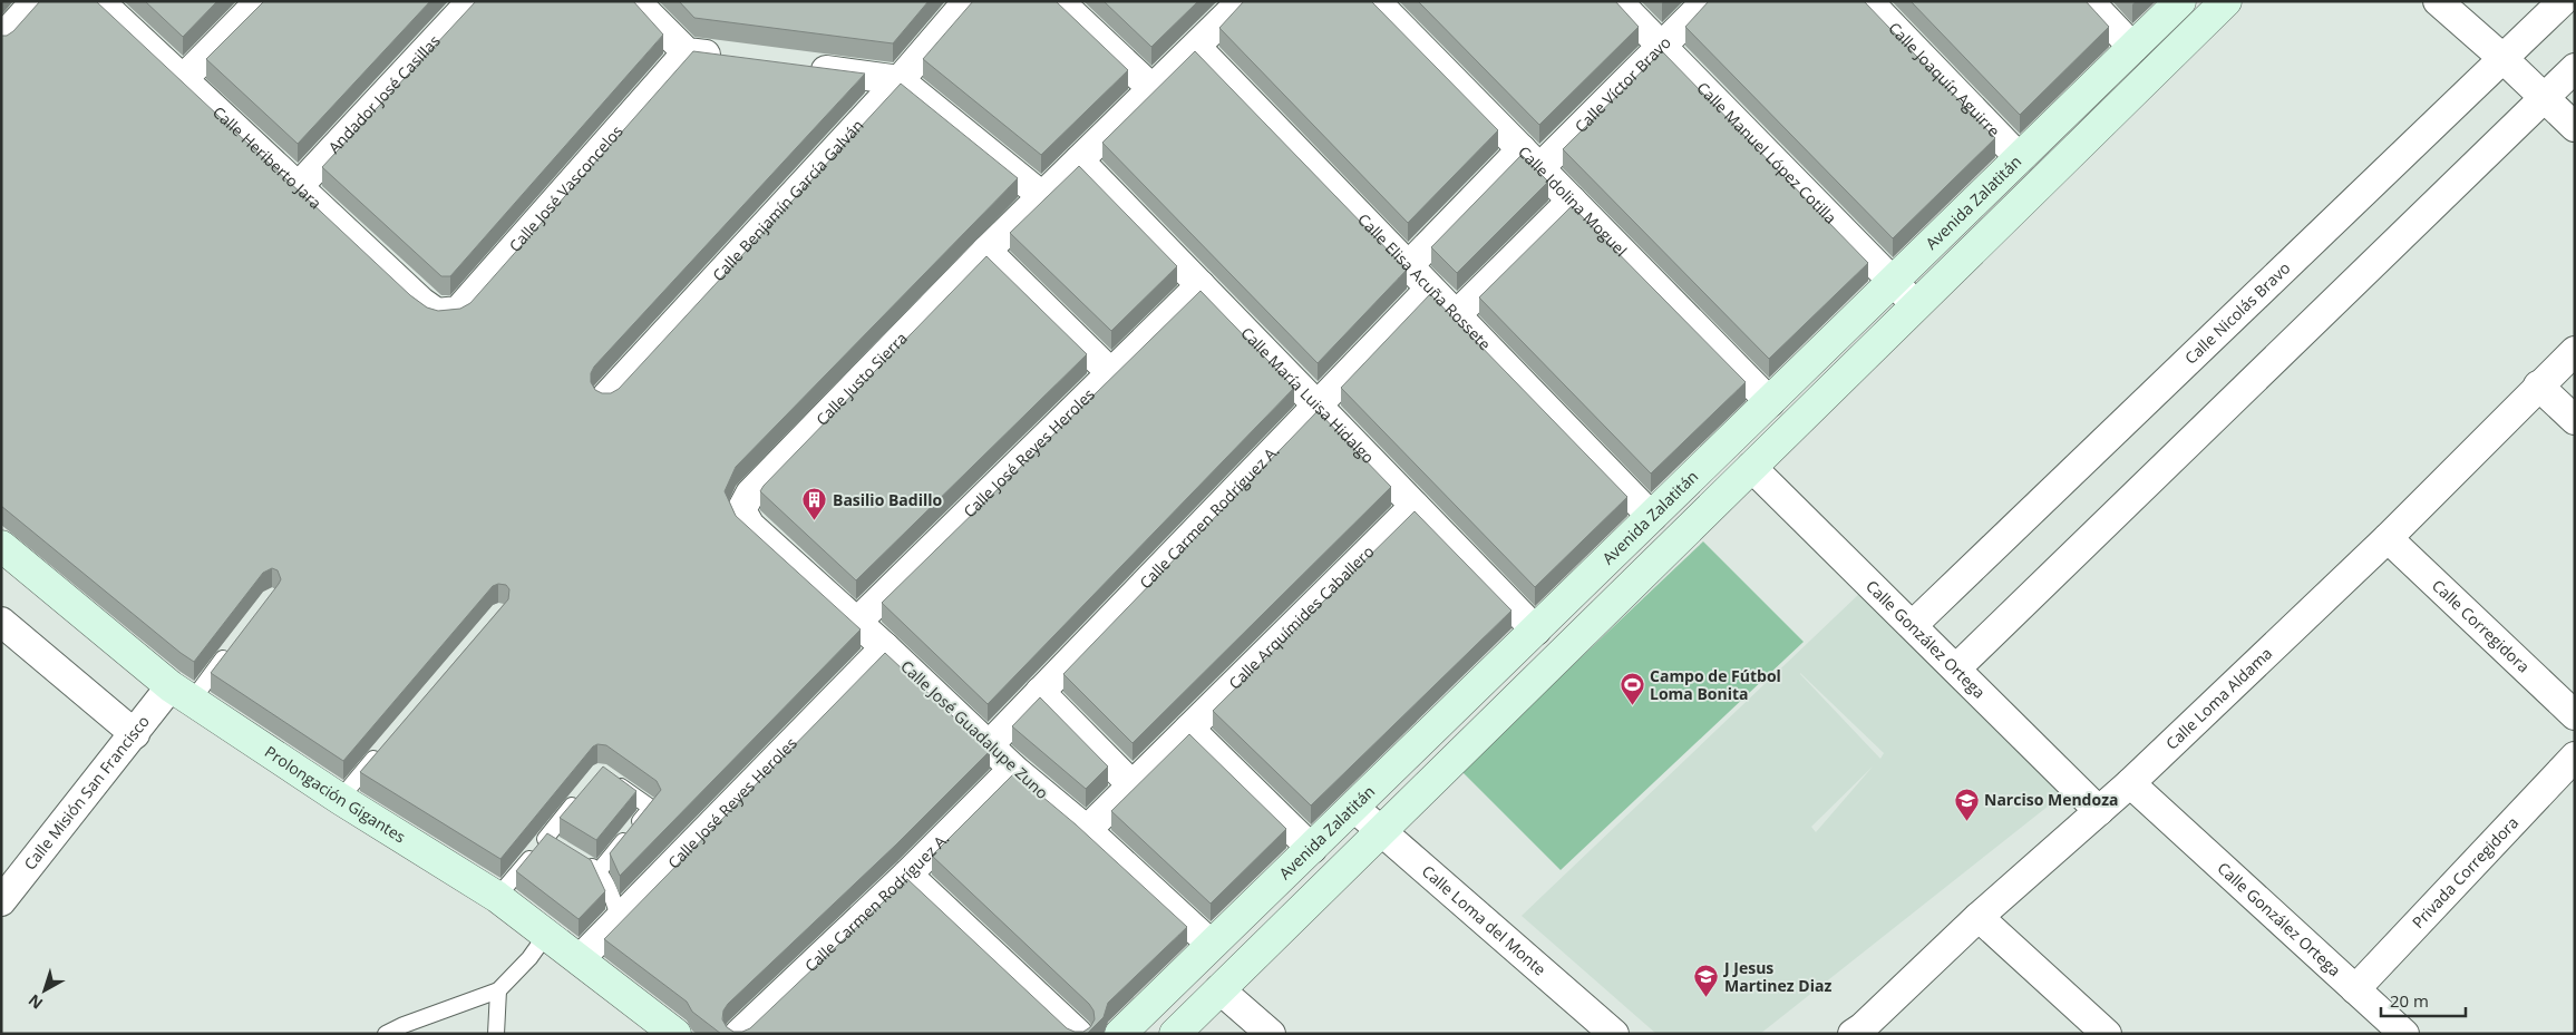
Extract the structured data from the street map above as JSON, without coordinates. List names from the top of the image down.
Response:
{
  "streets": {
    "street": [
      "Calle Joaquín Aguirre",
      "Calle Víctor Bravo",
      "Andador José Casillas",
      "Calle Manuel López Cotilla",
      "Calle Heriberto Jara",
      "Calle José Vasconcelos",
      "Calle Benjamín García Galván",
      "Calle Idolina Moguel",
      "Avenida Zalatitán",
      "Calle Elisa Acuña Rossete",
      "Calle Nicolás Bravo",
      "Calle Justo Sierra",
      "Calle María Luisa Hidalgo",
      "Calle José Reyes Heroles",
      "Calle Carmen Rodríguez A.",
      "Calle Arquímides Caballero",
      "Calle Corregidora",
      "Calle González Ortega",
      "Calle Loma Aldama",
      "Calle José Guadalupe Zuno",
      "Calle Misión San Francisco",
      "Prolongación Gigantes",
      "Privada Corregidora",
      "Calle Loma del Monte"
    ]
  },
  "crossings": [
    ["Calle Joaquín Aguirre", "Avenida Zalatitán"],
    ["Calle Víctor Bravo", "Calle Manuel López Cotilla"],
    ["Calle Víctor Bravo", "Calle Idolina Moguel"],
    ["Calle Víctor Bravo", "Calle Elisa Acuña Rossete"],
    ["Andador José Casillas", "Calle Heriberto Jara"],
    ["Calle Manuel López Cotilla", "Avenida Zalatitán"],
    ["Calle Heriberto Jara", "Calle José Vasconcelos"],
    ["Calle Idolina Moguel", "Avenida Zalatitán"],
    ["Avenida Zalatitán", "Calle Elisa Acuña Rossete"],
    ["Avenida Zalatitán", "Calle María Luisa Hidalgo"],
    ["Avenida Zalatitán", "Calle González Ortega"],
    ["Avenida Zalatitán", "Calle José Guadalupe Zuno"],
    ["Avenida Zalatitán", "Calle Loma del Monte"],
    ["Calle Elisa Acuña Rossete", "Calle Justo Sierra"],
    ["Calle Elisa Acuña Rossete", "Calle Carmen Rodríguez A."],
    ["Calle Nicolás Bravo", "Calle González Ortega"],
    ["Calle Justo Sierra", "Calle María Luisa Hidalgo"],
    ["Calle Justo Sierra", "Calle José Guadalupe Zuno"],
    ["Calle María Luisa Hidalgo", "Calle José Reyes Heroles"],
    ["Calle María Luisa Hidalgo", "Calle Carmen Rodríguez A."],
    ["Calle María Luisa Hidalgo", "Calle Arquímides Caballero"],
    ["Calle José Reyes Heroles", "Calle José Guadalupe Zuno"],
    ["Calle José Reyes Heroles", "Prolongación Gigantes"],
    ["Calle Carmen Rodríguez A.", "Calle José Guadalupe Zuno"],
    ["Calle Arquímides Caballero", "Calle José Guadalupe Zuno"],
    ["Calle Corregidora", "Calle Loma Aldama"],
    ["Calle González Ortega", "Calle Loma Aldama"],
    ["Calle González Ortega", "Privada Corregidora"],
    ["Calle Misión San Francisco", "Prolongación Gigantes"]
  ],
  "places": {
    "building": ["Basilio Badillo"],
    "sports": ["Campo de Fútbol Loma Bonita"],
    "school or university": ["Narciso Mendoza", "J Jesus Martinez Diaz"]
  },
  "scale_bar": "20 m",
  "north": "bottom left"
}
